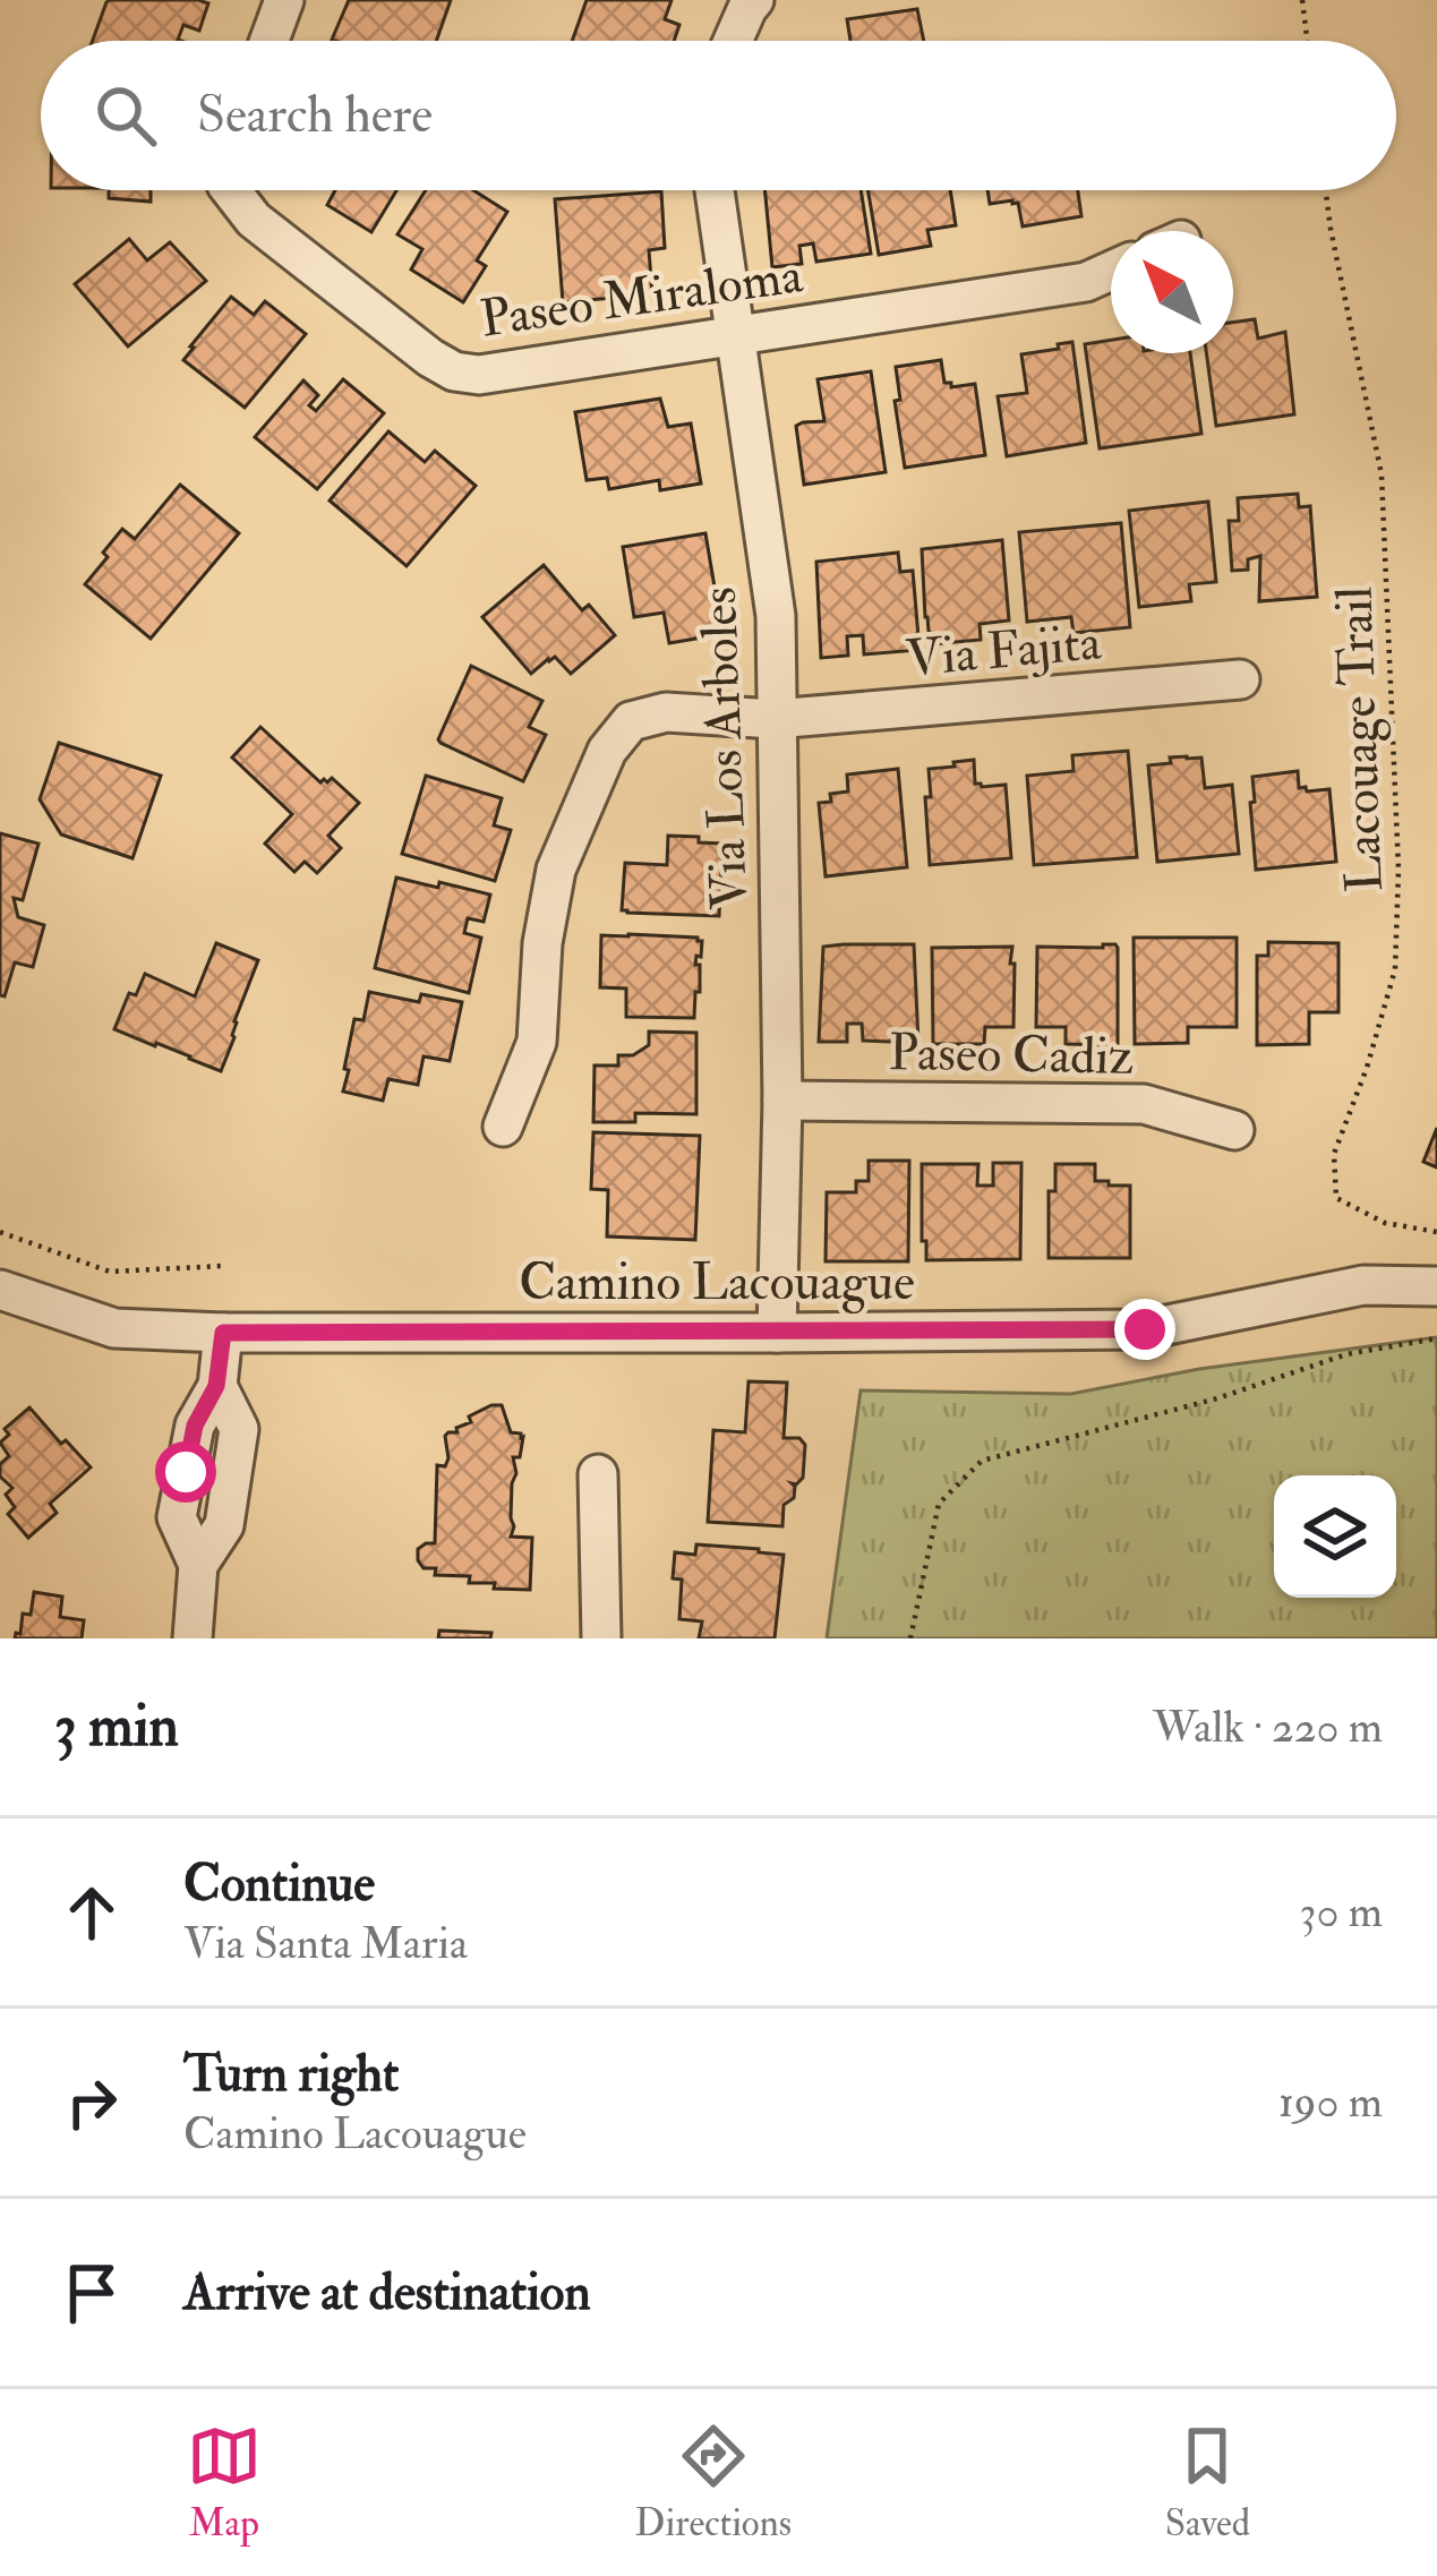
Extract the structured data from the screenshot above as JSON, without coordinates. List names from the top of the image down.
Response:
{
  "streets": {
    "street": [
      "Paseo Miraloma",
      "Via Fajita",
      "Via Los Arboles",
      "Paseo Cadiz",
      "Camino Lacouague"
    ],
    "path": ["Lacouage Trail"]
  },
  "crossings": [
    ["Paseo Miraloma", "Via Los Arboles"],
    ["Via Fajita", "Via Los Arboles"],
    ["Via Los Arboles", "Paseo Cadiz"],
    ["Via Los Arboles", "Camino Lacouague"]
  ],
  "north": "top left",
  "page": {
    "search": "Search here",
    "heading": ["3 min", "Walk · 220 m"],
    "list": [
      ["Continue", "Via Santa Maria", "30 m"],
      ["Turn right", "Camino Lacouague", "190 m"],
      "Arrive at destination"
    ],
    "nav": ["Map", "Directions", "Saved"]
  }
}
